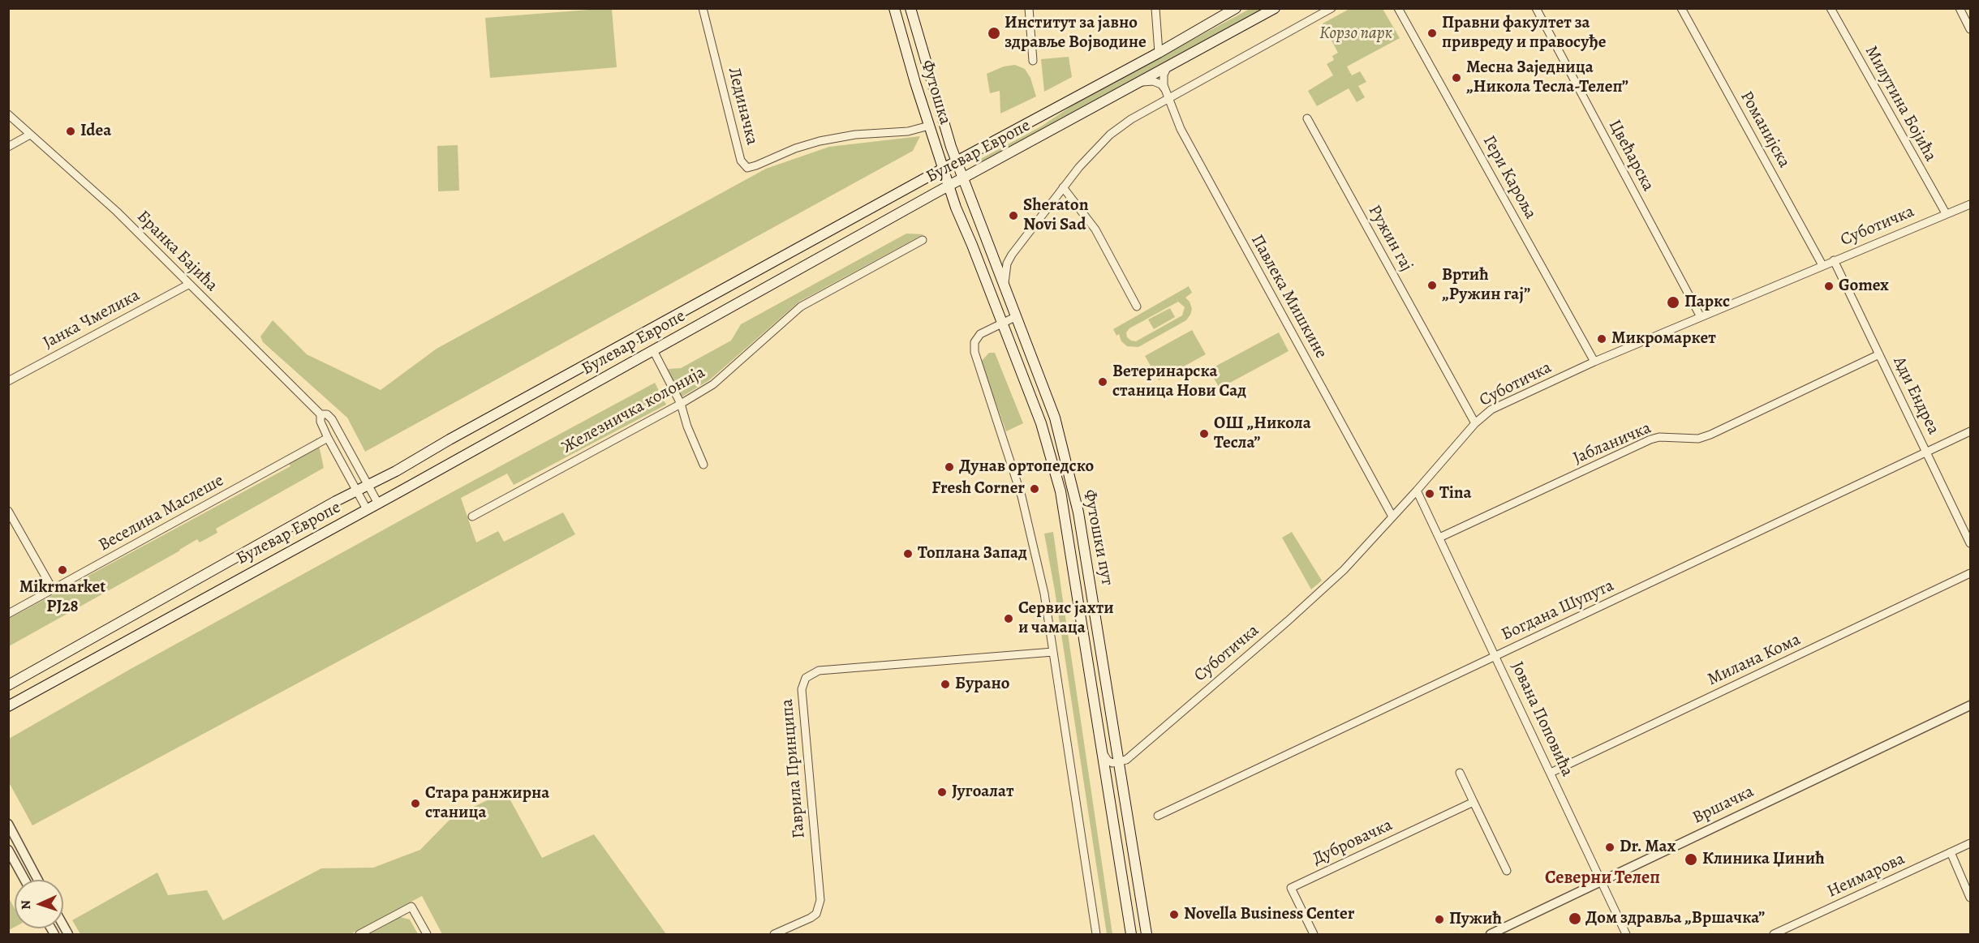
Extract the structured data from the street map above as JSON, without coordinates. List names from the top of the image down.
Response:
{
  "streets": {
    "main road": ["Футошка", "Булевар Европе", "Футошки пут"],
    "street": [
      "Милутина Бојића",
      "Лединачка",
      "Романијска",
      "Цвећарска",
      "Гери Кароља",
      "Суботичка",
      "Ружин гај",
      "Бранка Бајића",
      "Павлека Мишкине",
      "Јанка Чмелика",
      "Ади Ендреа",
      "Железничка колонија",
      "Јабланичка",
      "Веселина Маслеше",
      "Богдана Шупута",
      "Милана Кома",
      "Јована Поповића",
      "Гаврила Принципа",
      "Вршачка",
      "Дубровачка",
      "Неимарова"
    ]
  },
  "crossings": [
    ["Футошка", "Лединачка"],
    ["Футошка", "Булевар Европе"],
    ["Футошка", "Футошки пут"],
    ["Милутина Бојића", "Суботичка"],
    ["Романијска", "Суботичка"],
    ["Булевар Европе", "Бранка Бајића"],
    ["Булевар Европе", "Павлека Мишкине"],
    ["Булевар Европе", "Футошки пут"],
    ["Цвећарска", "Суботичка"],
    ["Гери Кароља", "Суботичка"],
    ["Суботичка", "Ружин гај"],
    ["Суботичка", "Павлека Мишкине"],
    ["Суботичка", "Ади Ендреа"],
    ["Суботичка", "Футошки пут"],
    ["Суботичка", "Јована Поповића"],
    ["Бранка Бајића", "Јанка Чмелика"],
    ["Бранка Бајића", "Веселина Маслеше"],
    ["Ади Ендреа", "Јабланичка"],
    ["Ади Ендреа", "Богдана Шупута"],
    ["Јабланичка", "Јована Поповића"],
    ["Богдана Шупута", "Јована Поповића"],
    ["Милана Кома", "Јована Поповића"],
    ["Јована Поповића", "Вршачка"]
  ],
  "districts": ["Северни Телеп"],
  "parks": ["Корзо парк"],
  "places": [
    "Институт за јавно здравље Војводине",
    "Правни факултет за привреду и правосуђе",
    "Месна Заједница „Никола Тесла-Телеп”",
    "Idea",
    "Sheraton Novi Sad",
    "Вртић „Ружин гај”",
    "Gomex",
    "Паркс",
    "Микромаркет",
    "Ветеринарска станица Нови Сад",
    "ОШ „Никола Тесла”",
    "Дунав ортопедско",
    "Fresh Corner",
    "Tina",
    "Топлана Запад",
    "Mikrmarket PJ28",
    "Сервис јахти и чамаца",
    "Бурано",
    "Југоалат",
    "Стара ранжирна станица",
    "Dr. Max",
    "Клиника Џинић",
    "Novella Business Center",
    "Дом здравља „Вршачка”",
    "Пужић"
  ],
  "north": "left"
}
